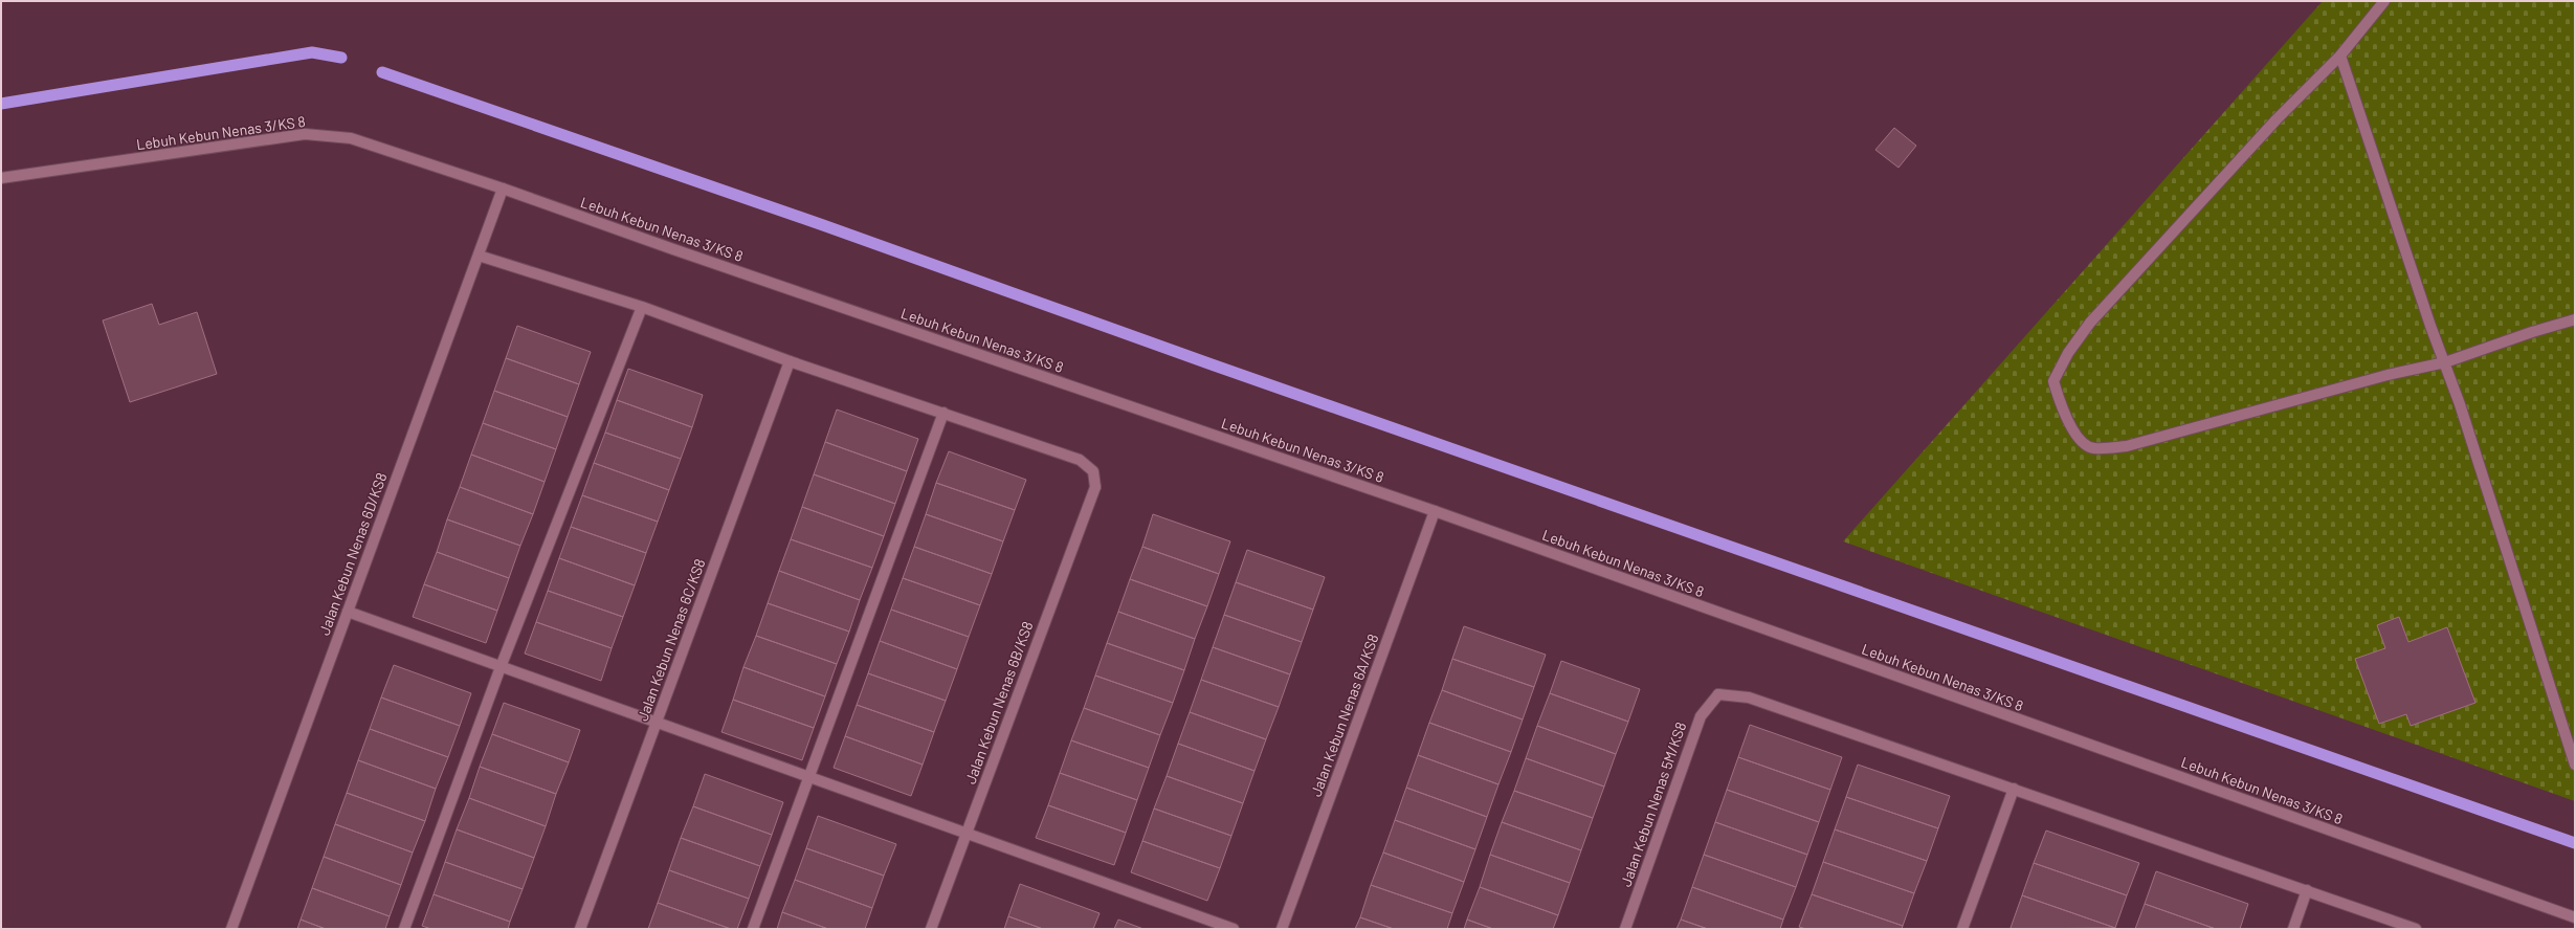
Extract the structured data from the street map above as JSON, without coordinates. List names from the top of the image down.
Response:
{
  "streets": {
    "street": [
      "Lebuh Kebun Nenas 3/KS 8",
      "Jalan Kebun Nenas 6D/KS8",
      "Jalan Kebun Nenas 6C/KS8",
      "Jalan Kebun Nenas 6B/KS8",
      "Jalan Kebun Nenas 6A/KS8",
      "Jalan Kebun Nenas 5M/KS8"
    ]
  },
  "crossings": [
    ["Lebuh Kebun Nenas 3/KS 8", "Jalan Kebun Nenas 6D/KS8"],
    ["Lebuh Kebun Nenas 3/KS 8", "Jalan Kebun Nenas 6A/KS8"]
  ]
}
